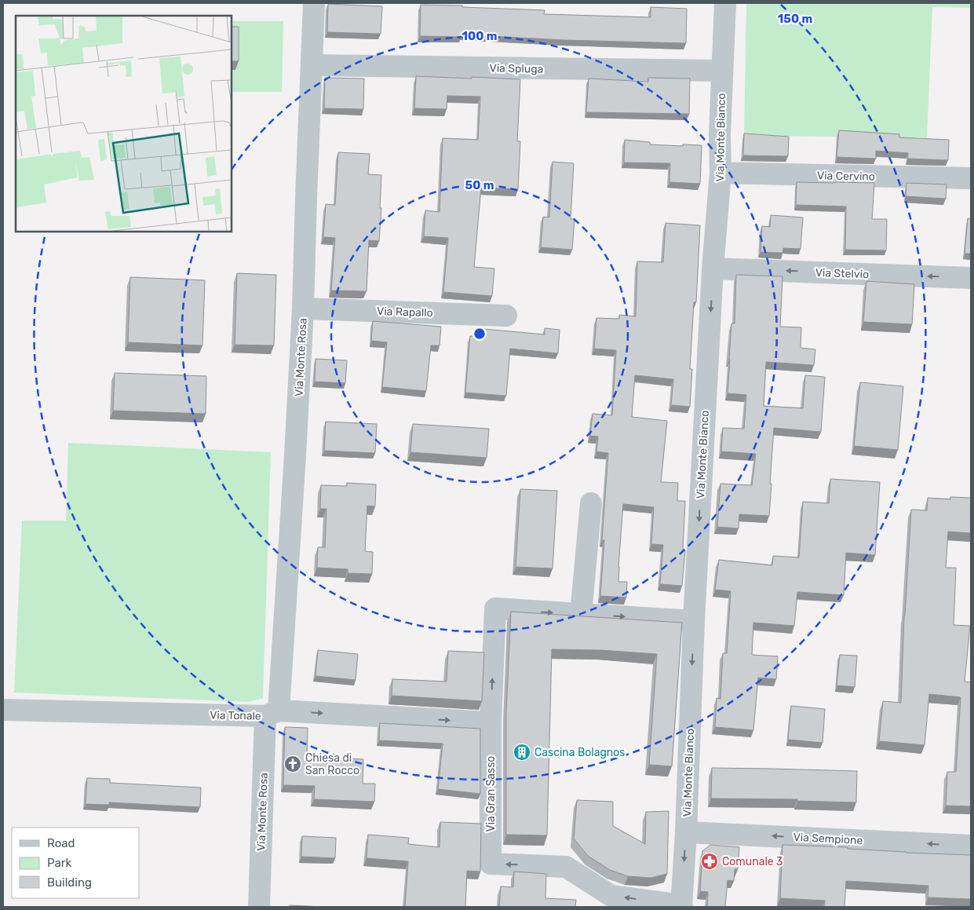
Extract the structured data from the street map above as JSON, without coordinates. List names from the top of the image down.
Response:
{
  "streets": {
    "street": [
      "Via Spluga",
      "Via Monte Bianco",
      "Via Cervino",
      "Via Stelvio",
      "Via Rapallo",
      "Via Monte Rosa",
      "Via Tonale",
      "Via Gran Sasso",
      "Via Sempione"
    ]
  },
  "crossings": [
    ["Via Spluga", "Via Monte Bianco"],
    ["Via Spluga", "Via Monte Rosa"],
    ["Via Monte Bianco", "Via Cervino"],
    ["Via Monte Bianco", "Via Stelvio"],
    ["Via Monte Bianco", "Via Gran Sasso"],
    ["Via Monte Bianco", "Via Sempione"],
    ["Via Rapallo", "Via Monte Rosa"],
    ["Via Monte Rosa", "Via Tonale"],
    ["Via Tonale", "Via Gran Sasso"]
  ],
  "one_way": [
    "Via Monte Bianco",
    "Via Stelvio",
    "Via Tonale",
    "Via Sempione"
  ],
  "places": {
    "building": ["Cascina Bolagnos"],
    "church": ["Chiesa di San Rocco"],
    "pharmacy": ["Comunale 3"]
  },
  "legend": ["Road", "Park", "Building"],
  "rings": ["150 m", "100 m", "50 m"]
}
